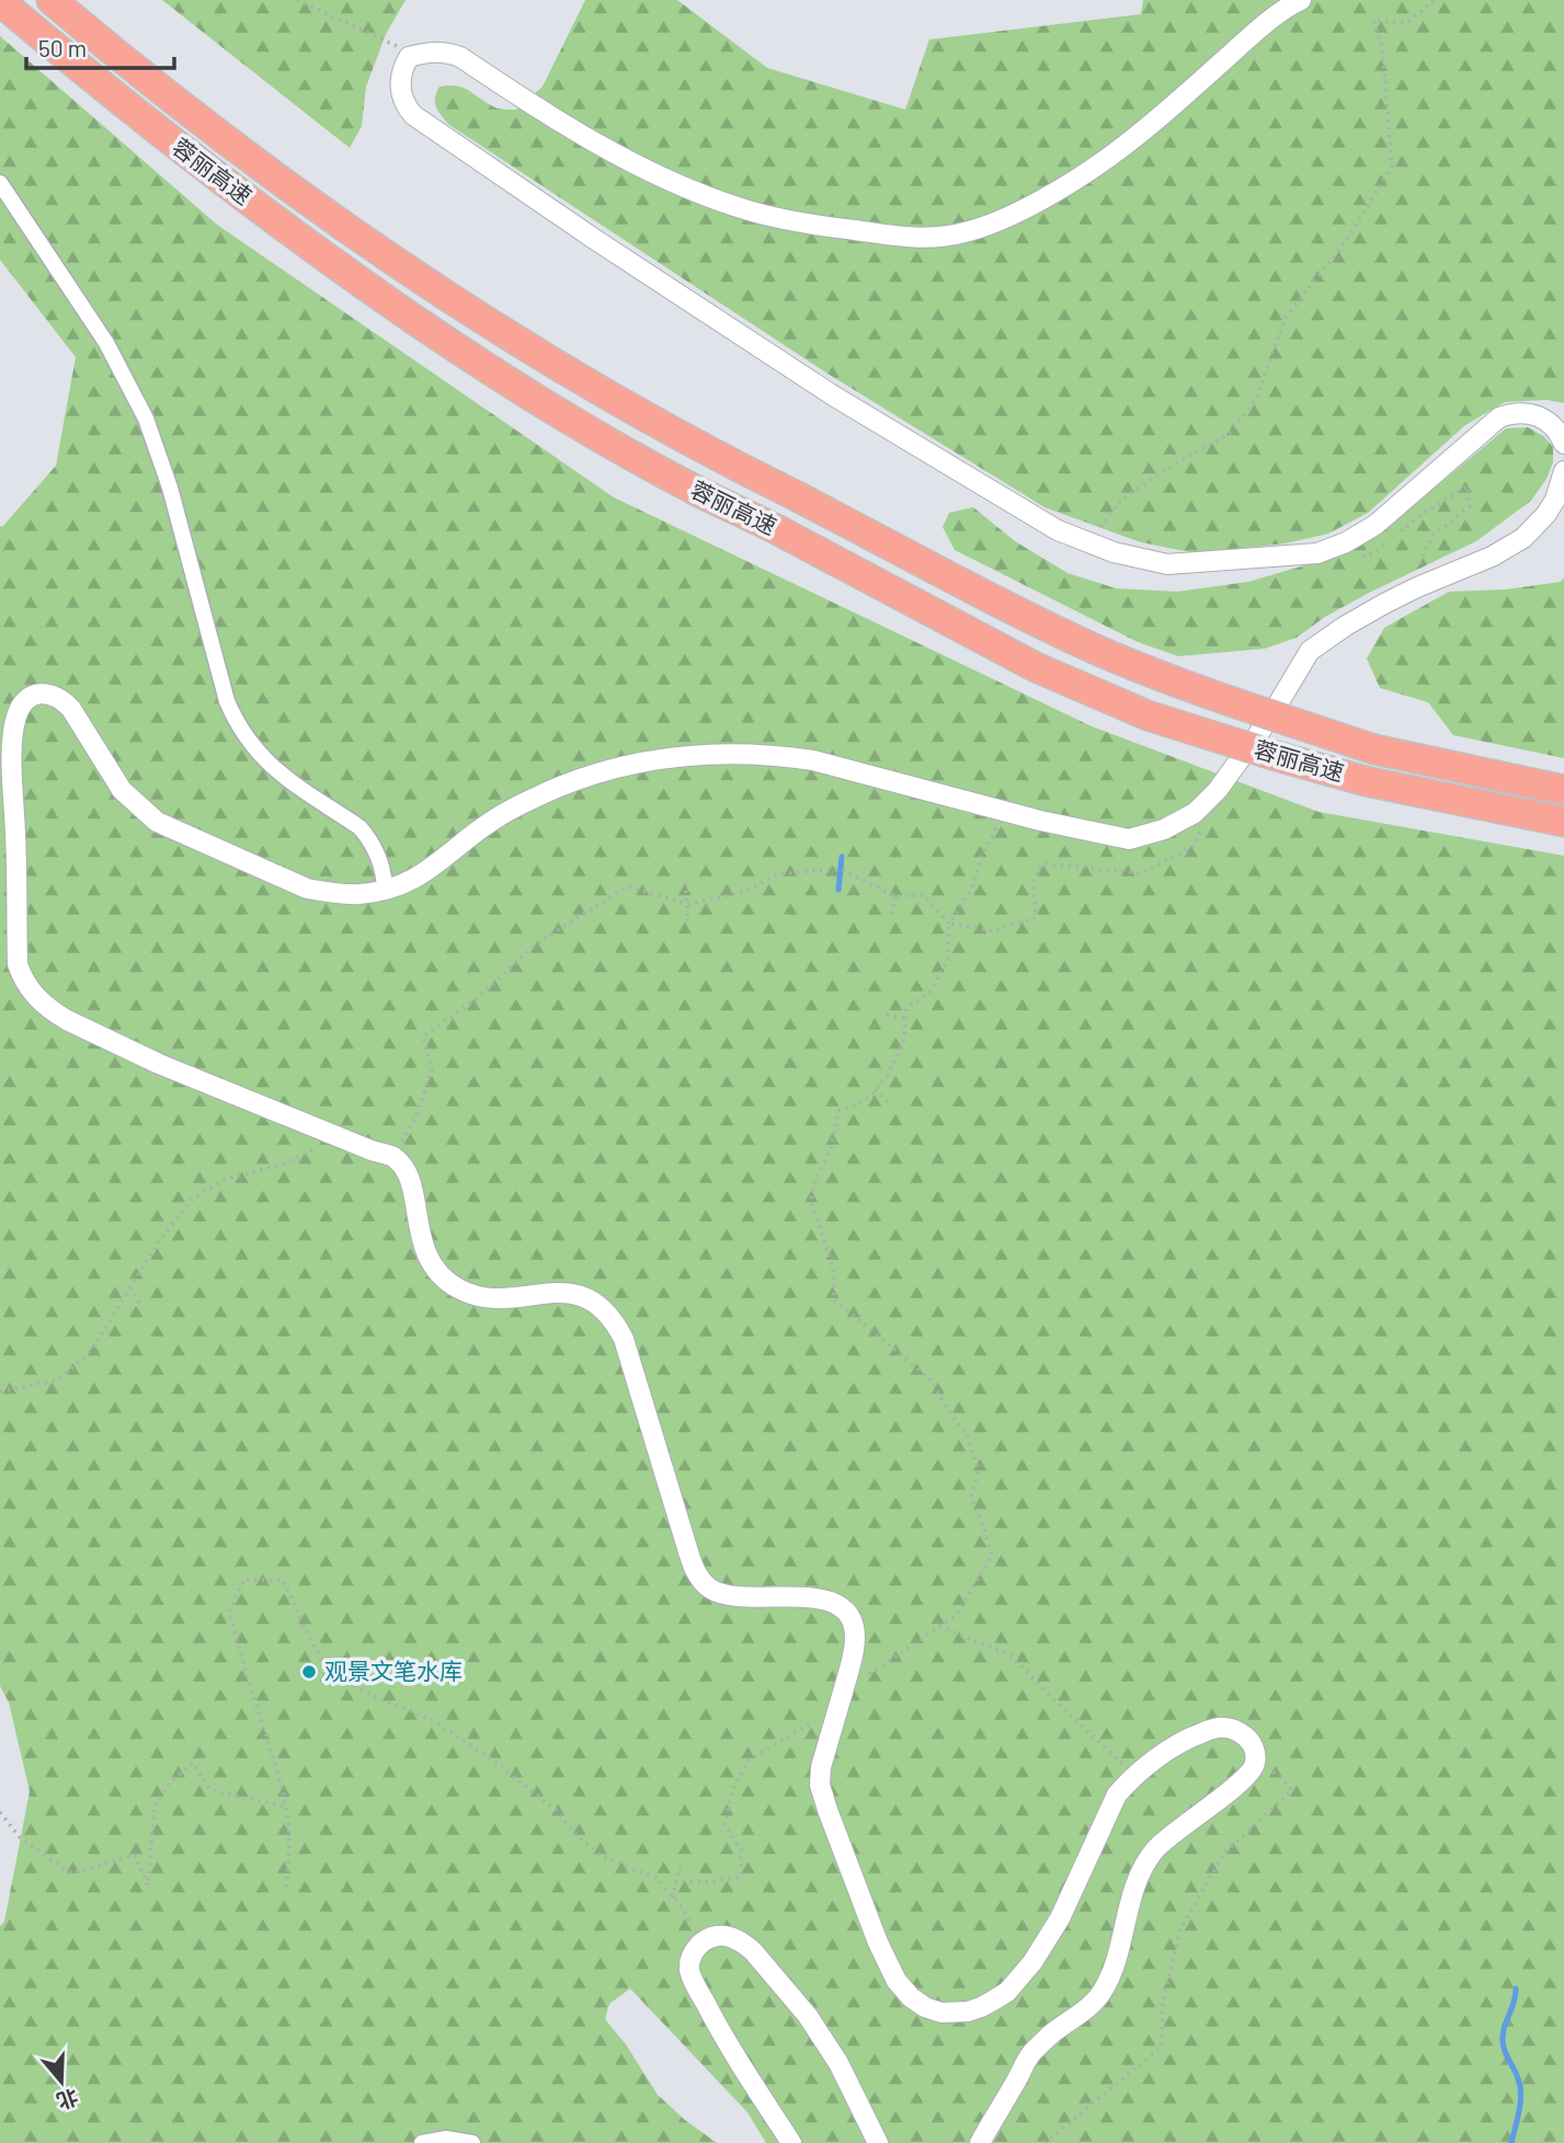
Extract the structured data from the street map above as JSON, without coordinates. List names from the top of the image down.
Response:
{
  "streets": {
    "highway": ["蓉丽高速"]
  },
  "places": ["观景文笔水库"],
  "scale_bar": "50 m",
  "north": "bottom"
}
